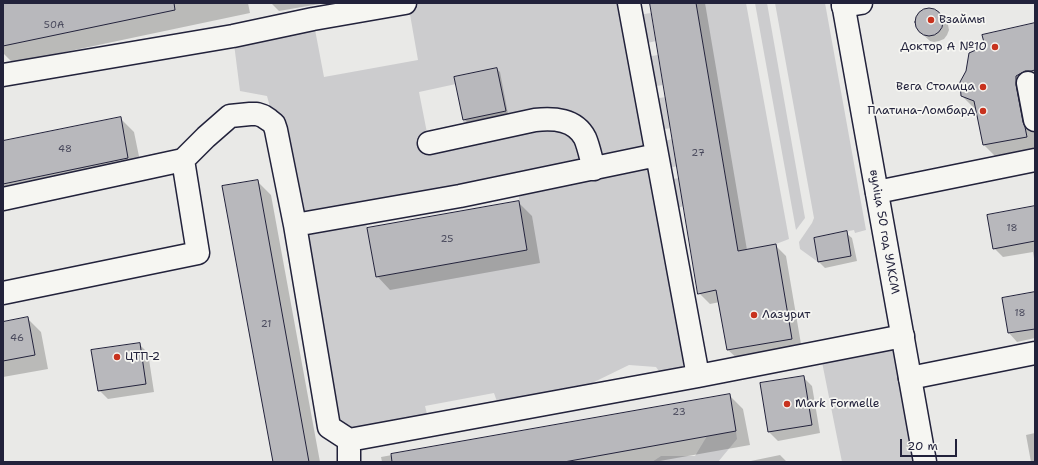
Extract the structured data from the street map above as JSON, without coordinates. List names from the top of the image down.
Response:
{
  "streets": {
    "main road": ["вуліца 50 год УЛКСМ"]
  },
  "places": [
    "Взаймы",
    "Доктор А №10",
    "Вега Столица",
    "Платина-Ломбард",
    "Лазурит",
    "ЦТП-2",
    "Mark Formelle"
  ],
  "house_numbers": [
    "50А",
    "48",
    "27",
    "18",
    "25",
    "18",
    "21",
    "46",
    "23"
  ],
  "scale_bar": "20 m"
}
